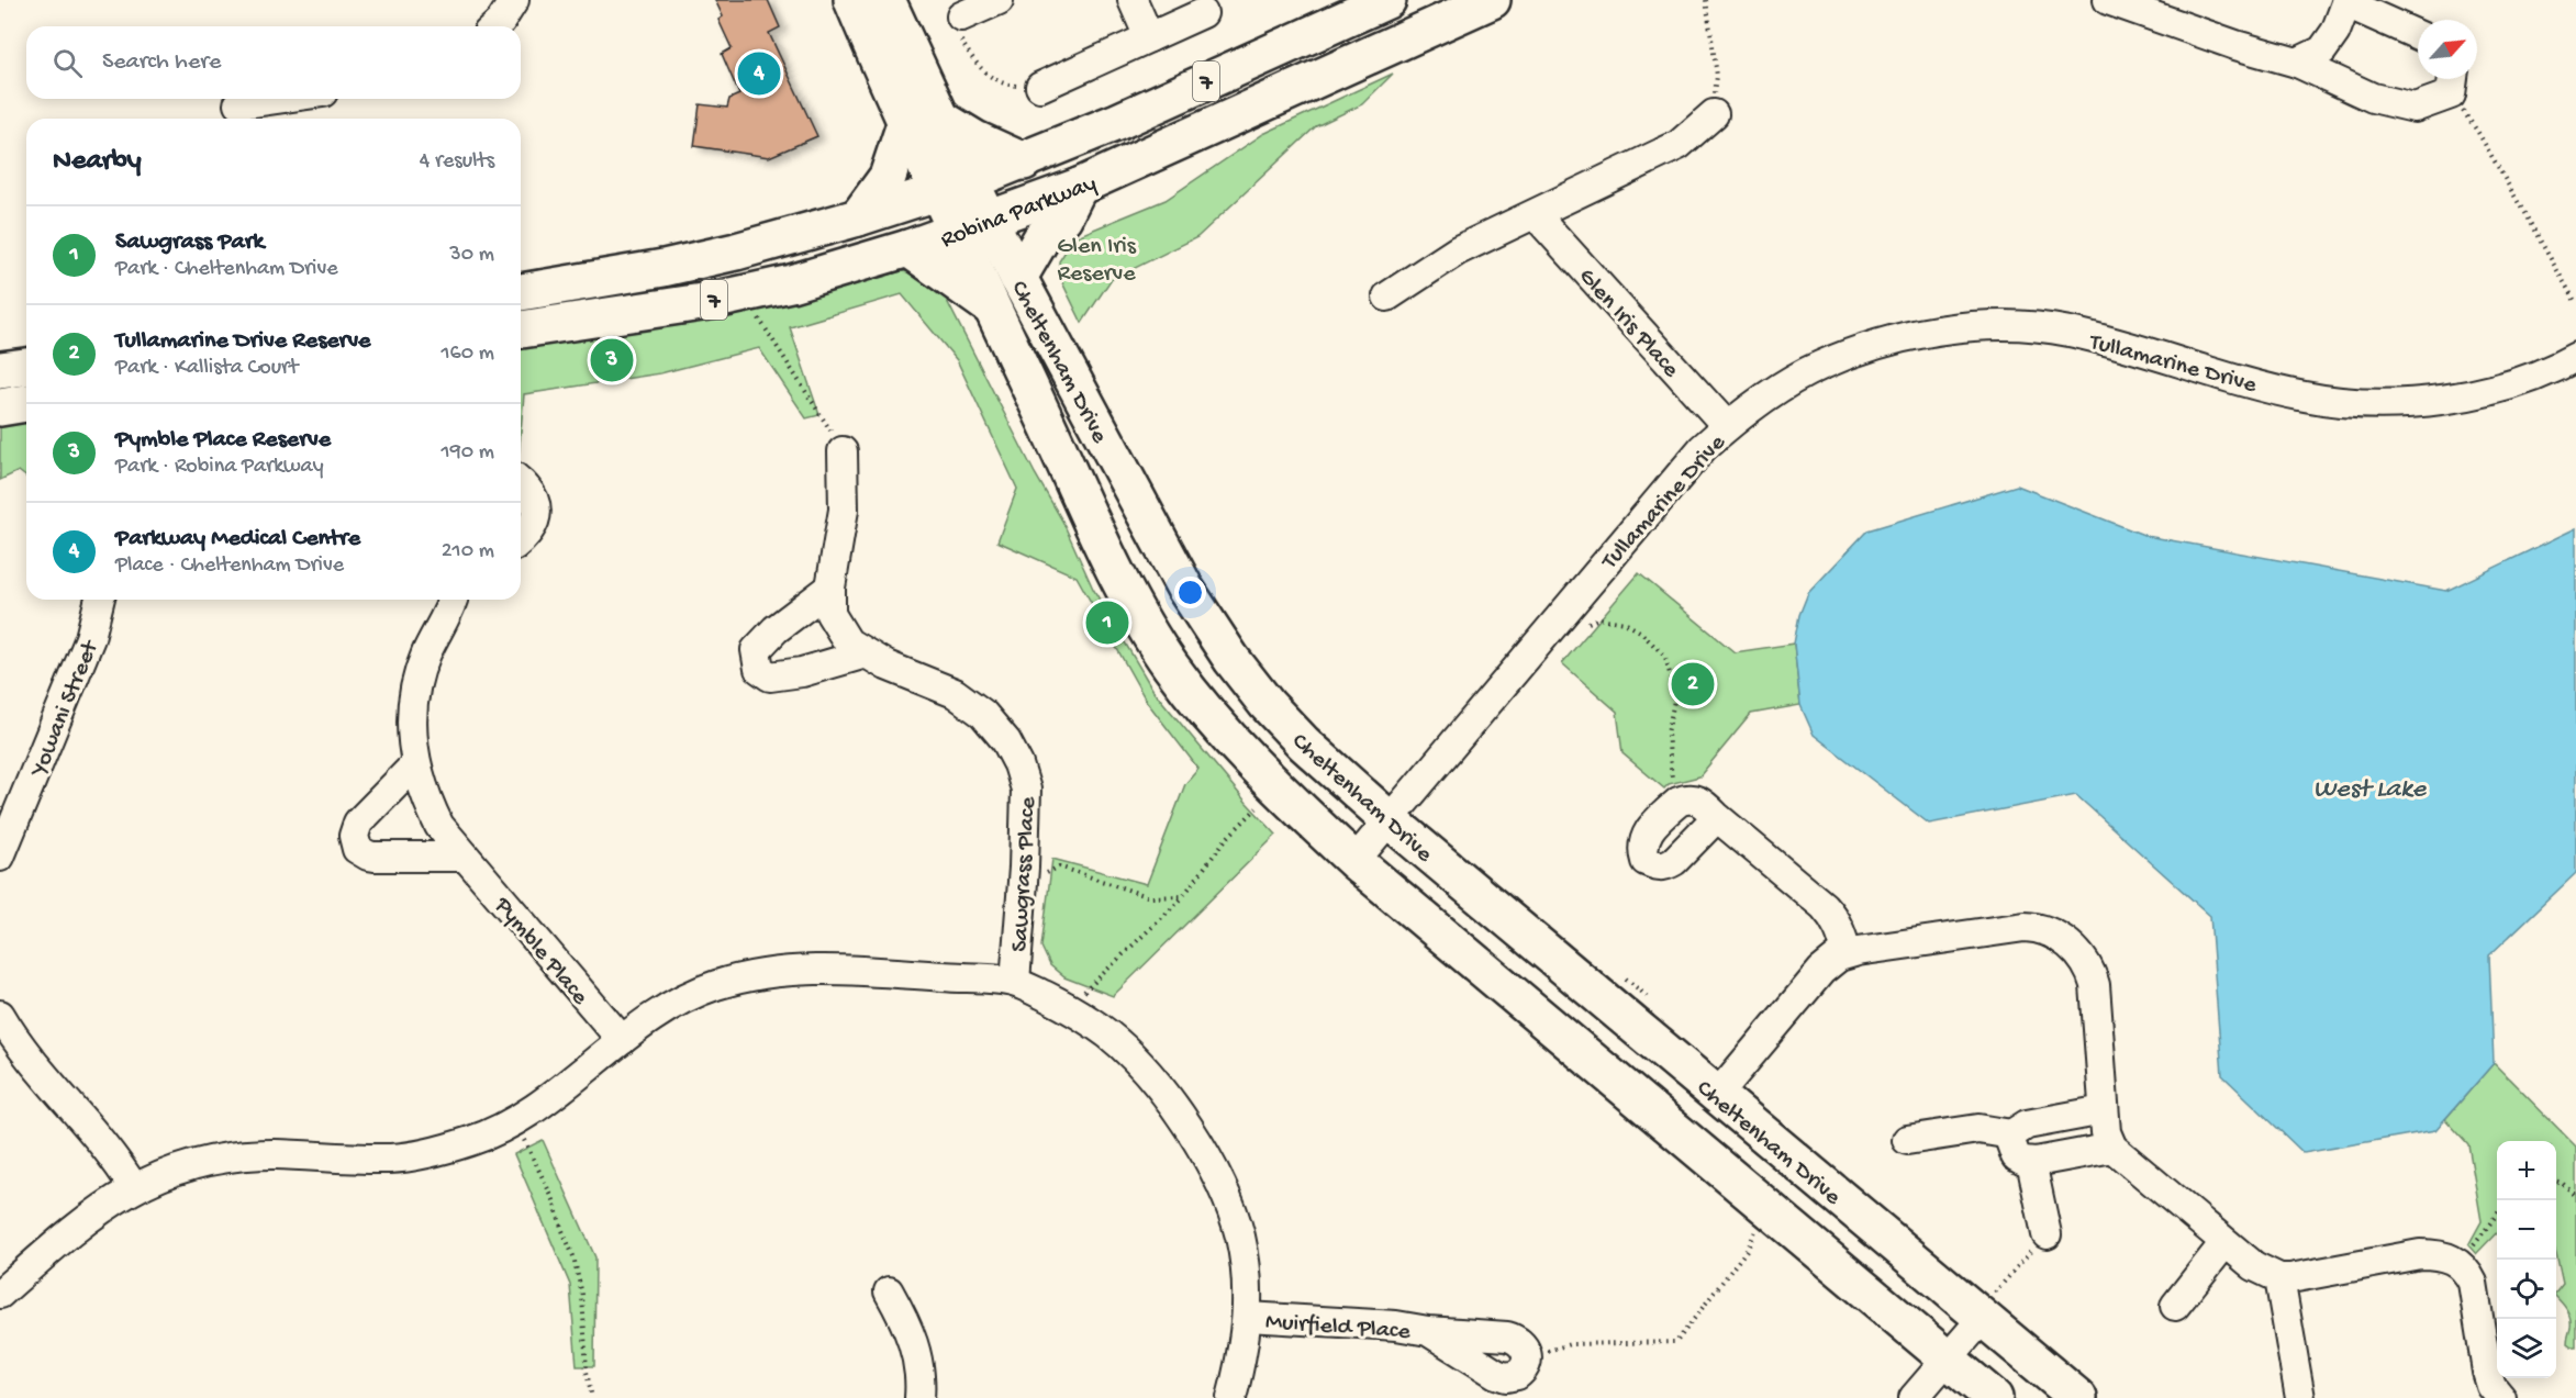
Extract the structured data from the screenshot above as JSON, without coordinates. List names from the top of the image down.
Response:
{
  "streets": {
    "main road": ["7", "Robina Parkway", "Cheltenham Drive"],
    "street": [
      "Glen Iris Place",
      "Tullamarine Drive",
      "Yowani Street",
      "Sawgrass Place",
      "Pymble Place",
      "Muirfield Place"
    ]
  },
  "crossings": [
    ["Robina Parkway", "Cheltenham Drive"],
    ["Glen Iris Place", "Tullamarine Drive"],
    ["Cheltenham Drive", "Tullamarine Drive"]
  ],
  "water": ["West Lake"],
  "parks": ["Glen Iris Reserve"],
  "north": "top right",
  "page": {
    "search": "Search here",
    "pins": [
      "4",
      "3",
      "1",
      "2"
    ],
    "heading": ["Nearby", "4 results"],
    "list": [
      {
        "mark": "1",
        "name": "Sawgrass Park",
        "note": "Park · Cheltenham Drive",
        "value": "30 m"
      },
      {
        "mark": "2",
        "name": "Tullamarine Drive Reserve",
        "note": "Park · Kallista Court",
        "value": "160 m"
      },
      {
        "mark": "3",
        "name": "Pymble Place Reserve",
        "note": "Park · Robina Parkway",
        "value": "190 m"
      },
      {
        "mark": "4",
        "name": "Parkway Medical Centre",
        "note": "Place · Cheltenham Drive",
        "value": "210 m"
      }
    ],
    "map_buttons": ["+", "−"]
  }
}
